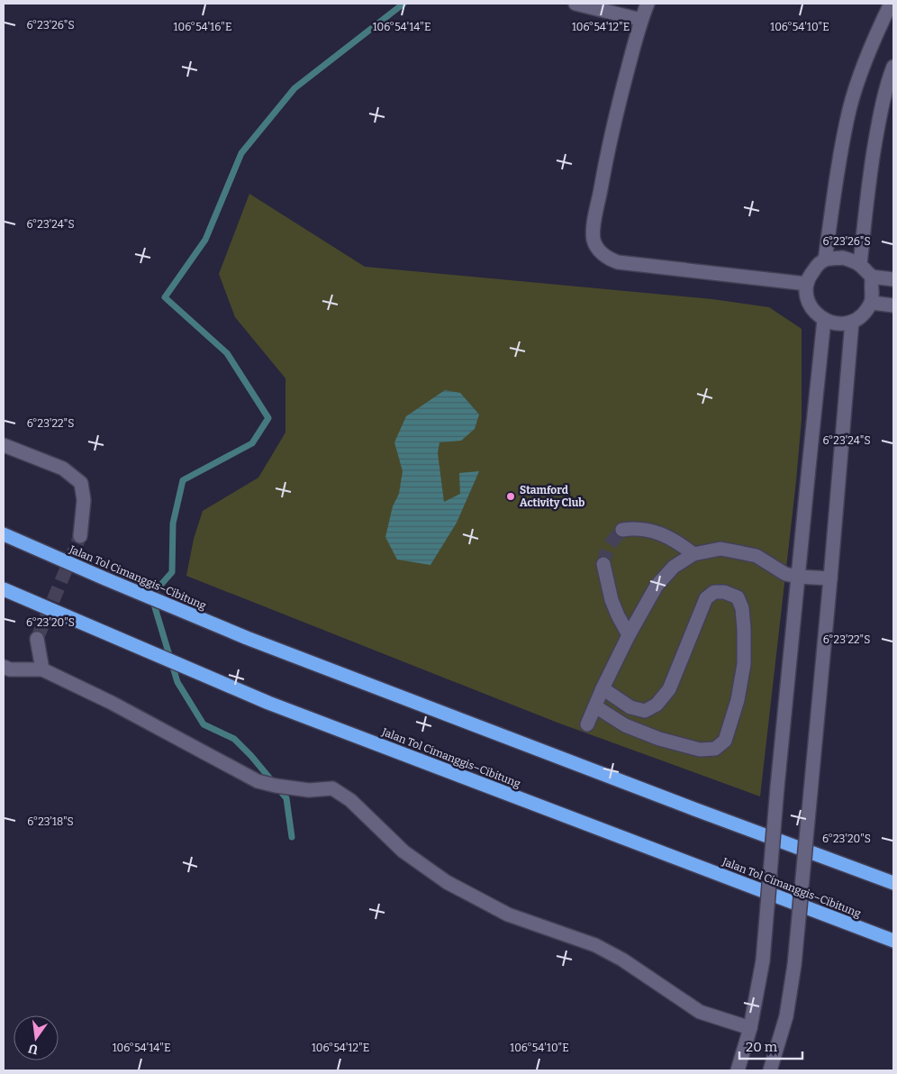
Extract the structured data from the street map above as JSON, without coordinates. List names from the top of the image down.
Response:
{
  "streets": {
    "highway": ["Jalan Tol Cimanggis–Cibitung"]
  },
  "places": ["Stamford Activity Club"],
  "scale_bar": "20 m",
  "north": "bottom",
  "coordinates": [
    "6°23'26\"S",
    "106°54'16\"E",
    "106°54'14\"E",
    "106°54'12\"E",
    "106°54'10\"E",
    "6°23'24\"S",
    "6°23'22\"S",
    "6°23'20\"S",
    "6°23'18\"S"
  ]
}
